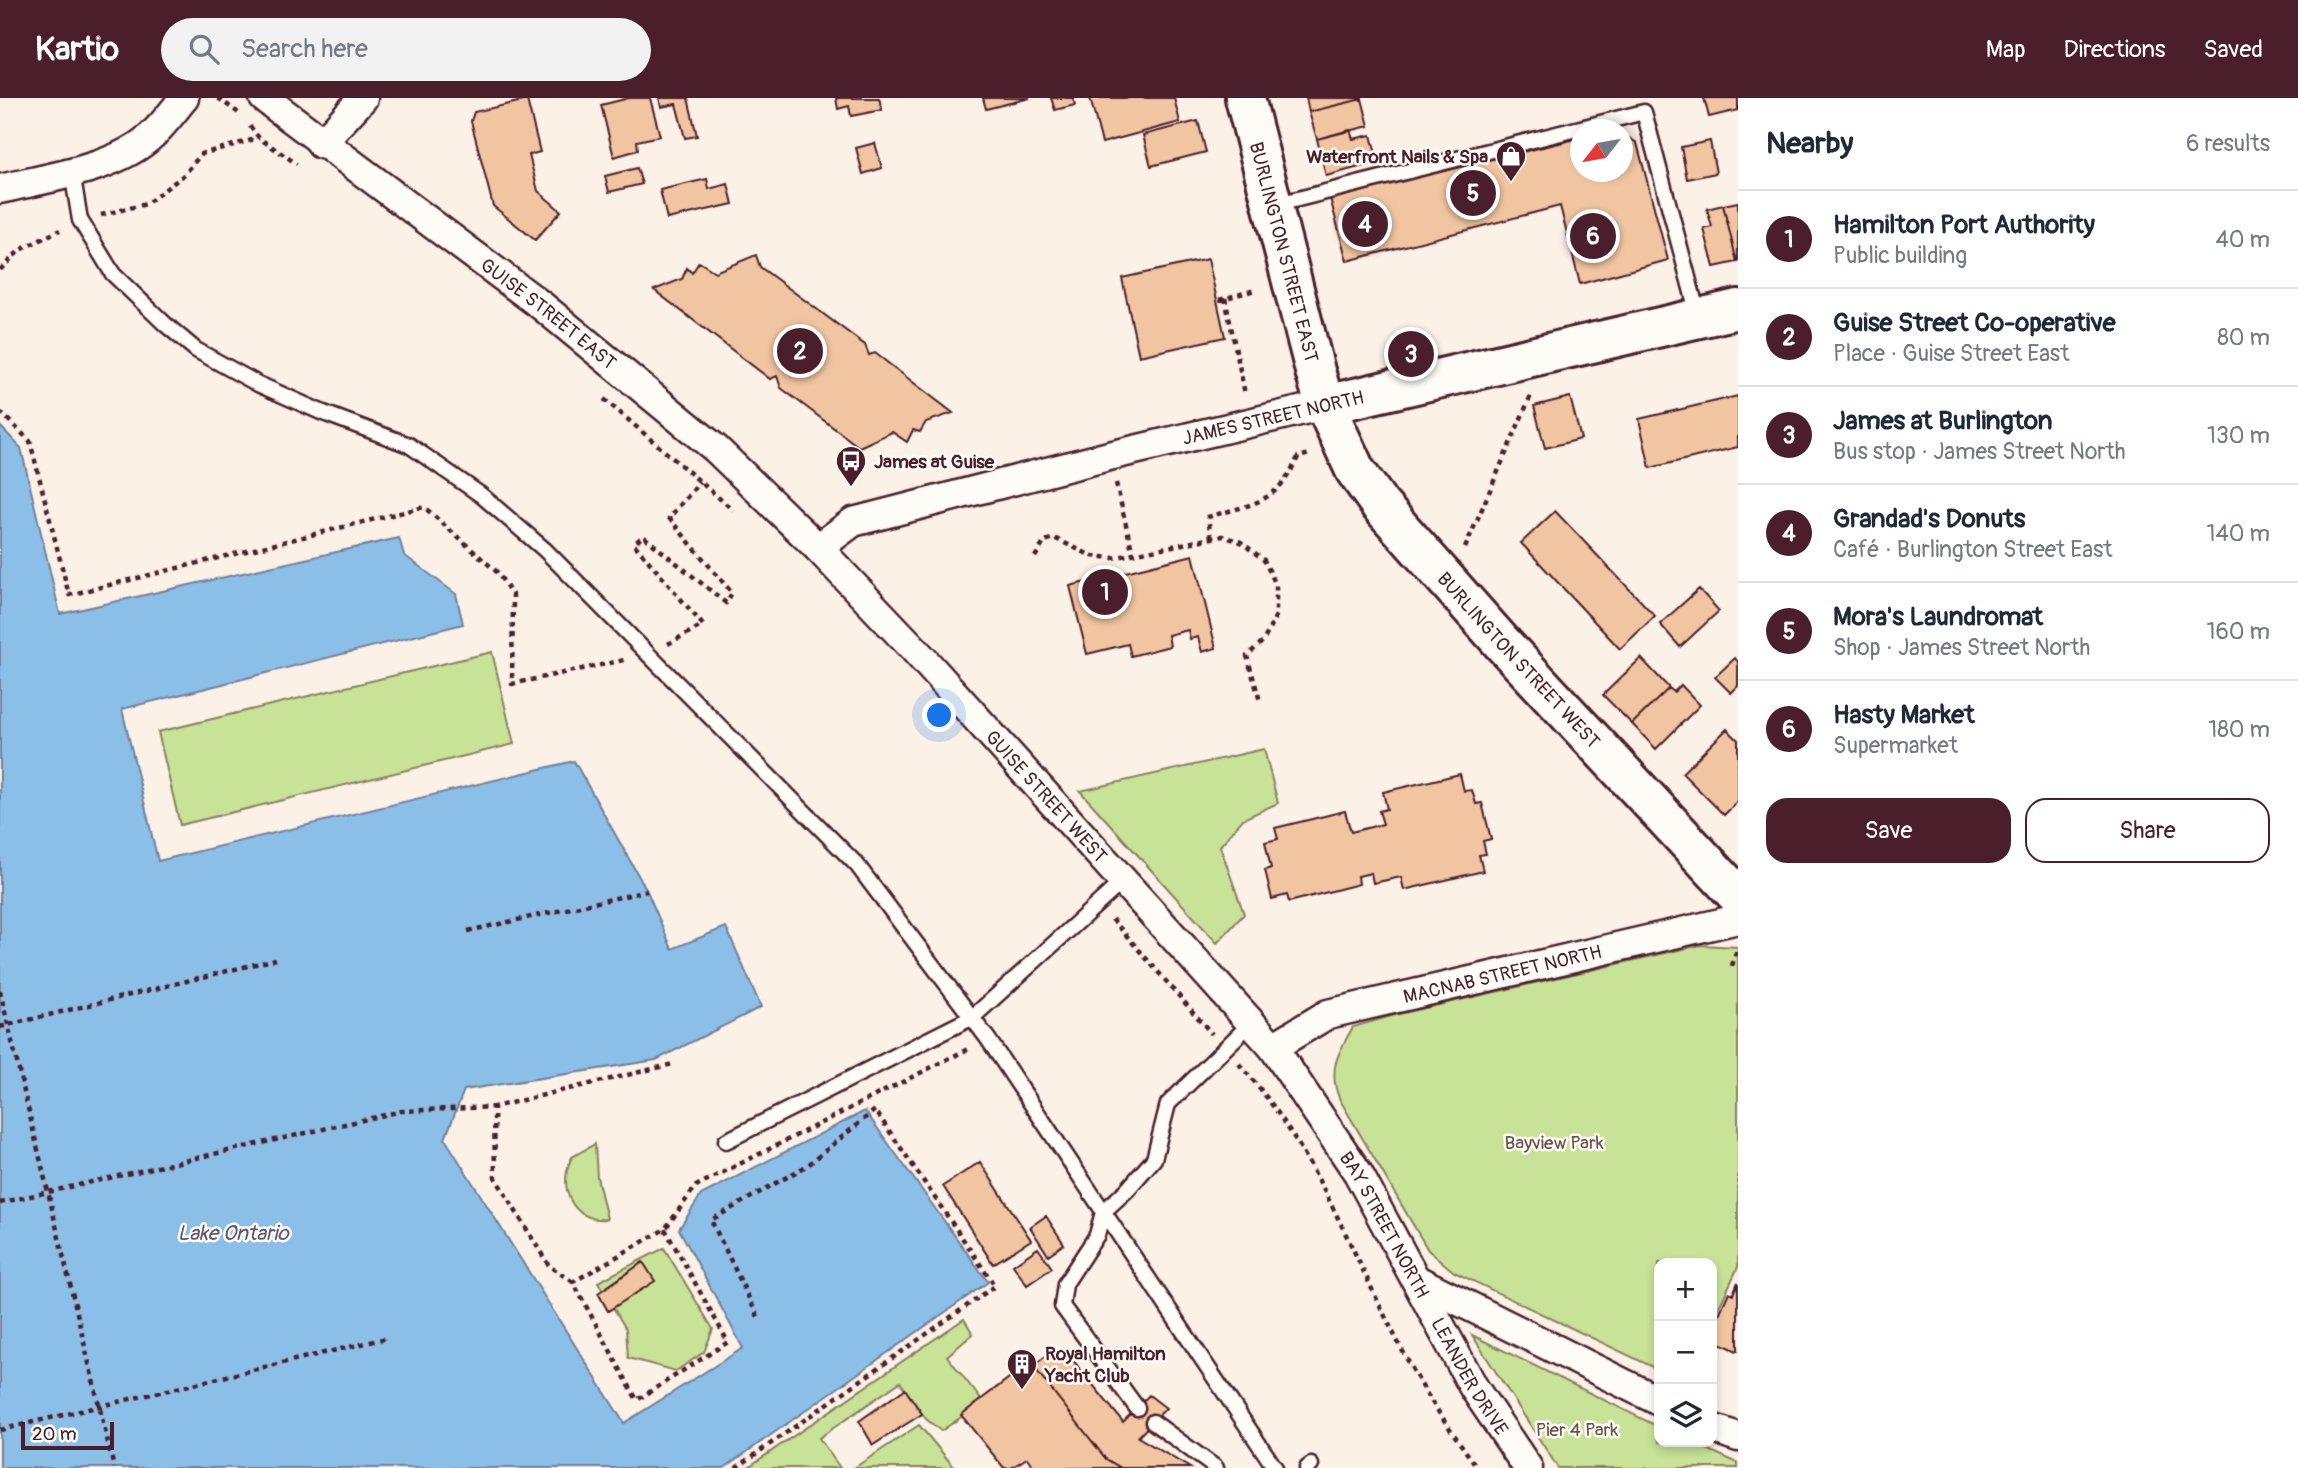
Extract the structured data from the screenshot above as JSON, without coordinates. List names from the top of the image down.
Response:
{
  "streets": {
    "main road": ["BURLINGTON STREET EAST", "JAMES STREET NORTH", "BURLINGTON STREET WEST"],
    "street": [
      "GUISE STREET EAST",
      "GUISE STREET WEST",
      "MACNAB STREET NORTH",
      "BAY STREET NORTH",
      "LEANDER DRIVE"
    ]
  },
  "crossings": [
    ["BURLINGTON STREET EAST", "JAMES STREET NORTH"],
    ["BURLINGTON STREET EAST", "BURLINGTON STREET WEST"],
    ["GUISE STREET EAST", "JAMES STREET NORTH"],
    ["GUISE STREET EAST", "GUISE STREET WEST"],
    ["JAMES STREET NORTH", "BURLINGTON STREET WEST"],
    ["JAMES STREET NORTH", "GUISE STREET WEST"],
    ["GUISE STREET WEST", "MACNAB STREET NORTH"],
    ["GUISE STREET WEST", "BAY STREET NORTH"],
    ["MACNAB STREET NORTH", "BAY STREET NORTH"],
    ["BAY STREET NORTH", "LEANDER DRIVE"]
  ],
  "water": ["Lake Ontario"],
  "parks": ["Bayview Park", "Pier 4 Park"],
  "places": {
    "shop": ["Waterfront Nails & Spa"],
    "bus stop": ["James at Guise"],
    "building": ["Royal Hamilton Yacht Club"]
  },
  "scale_bar": "20 m",
  "north": "bottom left",
  "page": {
    "header": "Kartio",
    "search": "Search here",
    "nav": ["Map", "Directions", "Saved"],
    "heading": ["Nearby", "6 results"],
    "pins": [
      "5",
      "4",
      "6",
      "2",
      "3",
      "1"
    ],
    "list": [
      {
        "mark": "1",
        "name": "Hamilton Port Authority",
        "note": "Public building",
        "value": "40 m"
      },
      {
        "mark": "2",
        "name": "Guise Street Co-operative",
        "note": "Place · Guise Street East",
        "value": "80 m"
      },
      {
        "mark": "3",
        "name": "James at Burlington",
        "note": "Bus stop · James Street North",
        "value": "130 m"
      },
      {
        "mark": "4",
        "name": "Grandad's Donuts",
        "note": "Café · Burlington Street East",
        "value": "140 m"
      },
      {
        "mark": "5",
        "name": "Mora's Laundromat",
        "note": "Shop · James Street North",
        "value": "160 m"
      },
      {
        "mark": "6",
        "name": "Hasty Market",
        "note": "Supermarket",
        "value": "180 m"
      }
    ],
    "buttons": ["Save", "Share"],
    "map_buttons": ["+", "−"],
    "scale": "20 m"
  }
}
